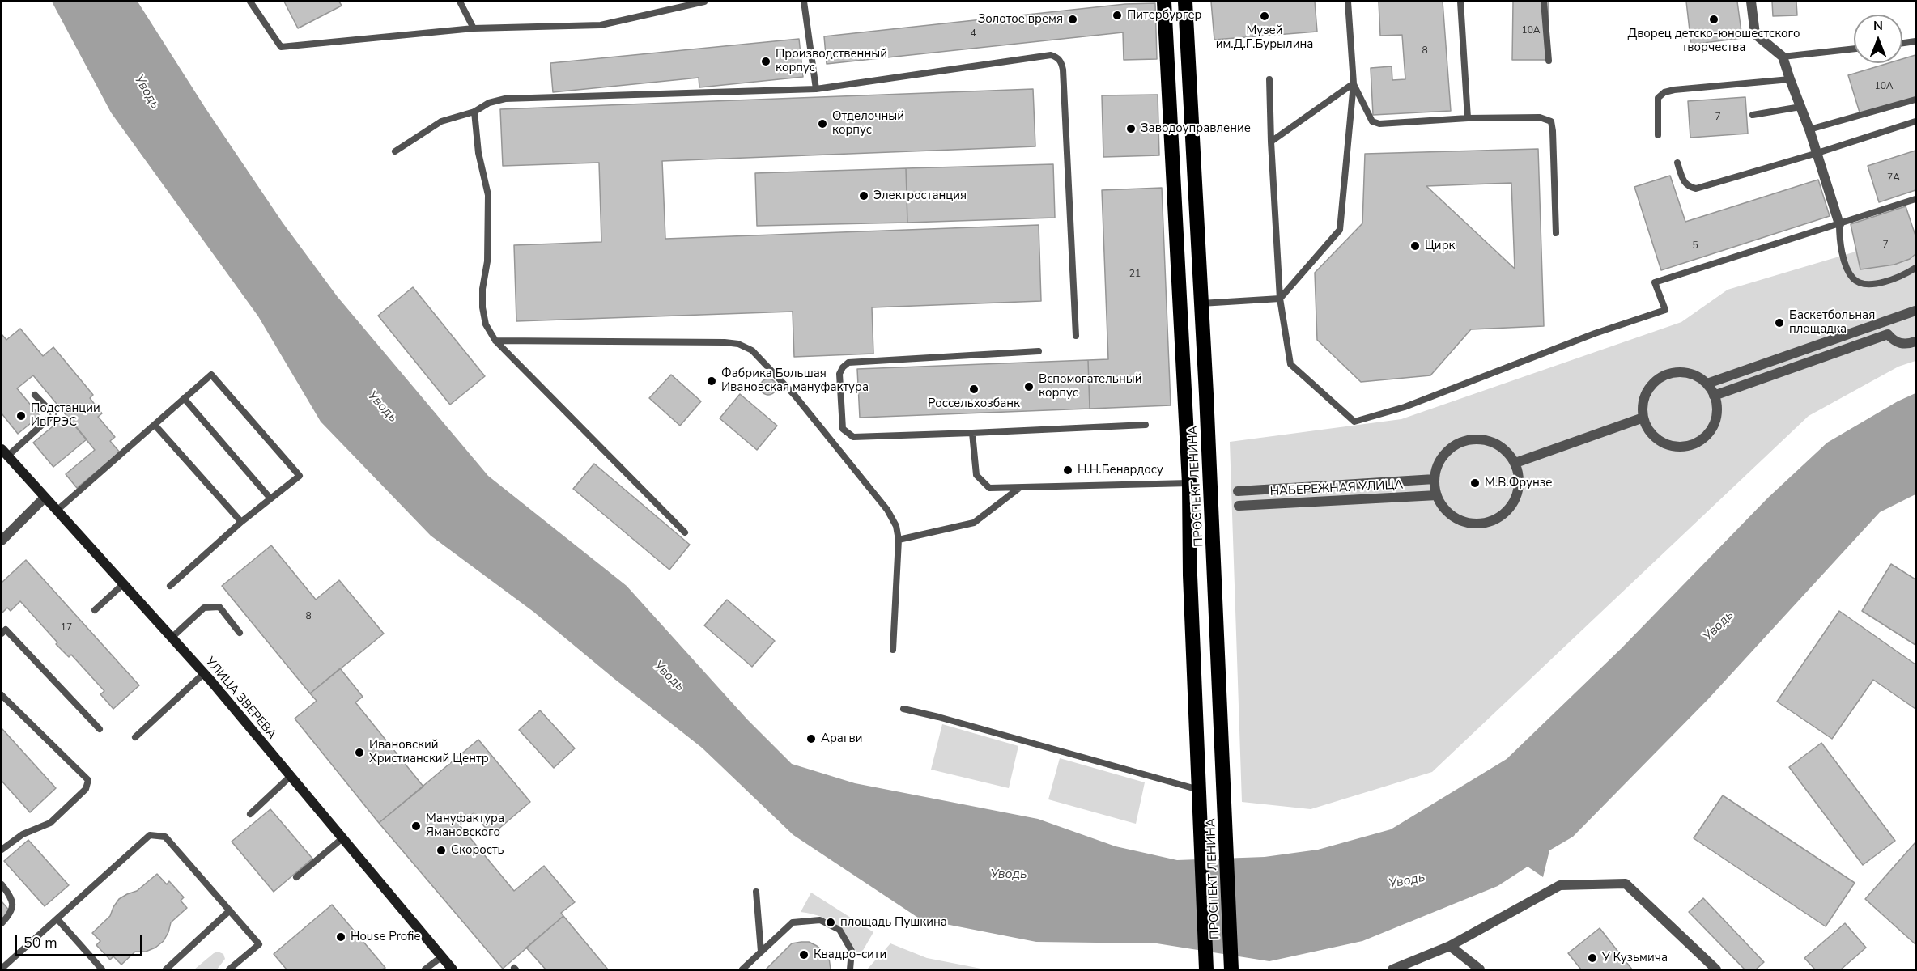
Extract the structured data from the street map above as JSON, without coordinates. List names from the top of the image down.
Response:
{
  "streets": {
    "highway": ["ПРОСПЕКТ ЛЕНИНА"],
    "street": ["НАБЕРЕЖНАЯ УЛИЦА", "УЛИЦА ЗВЕРЕВА"]
  },
  "water": ["Уводь"],
  "places": [
    "Питербургер",
    "Музей им.Д.Г.Бурылина",
    "Золотое время",
    "Дворец детско-юношестского творчества",
    "Производственный корпус",
    "Отделочный корпус",
    "Заводоуправление",
    "Электростанция",
    "Цирк",
    "Баскетбольная площадка",
    "Фабрика Большая Ивановская мануфактура",
    "Вспомогательный корпус",
    "Россельхозбанк",
    "Подстанции ИвГРЭС",
    "Н.Н.Бенардосу",
    "М.В.Фрунзе",
    "Арагви",
    "Ивановский Христианский Центр",
    "Мануфактура Ямановского",
    "Скорость",
    "площадь Пушкина",
    "House Profie",
    "Квадро-сити",
    "У Кузьмича"
  ],
  "house_numbers": [
    "10А",
    "4",
    "8",
    "10А",
    "7",
    "7А",
    "7",
    "5",
    "21",
    "8",
    "17"
  ],
  "scale_bar": "50 m",
  "north": "top"
}
